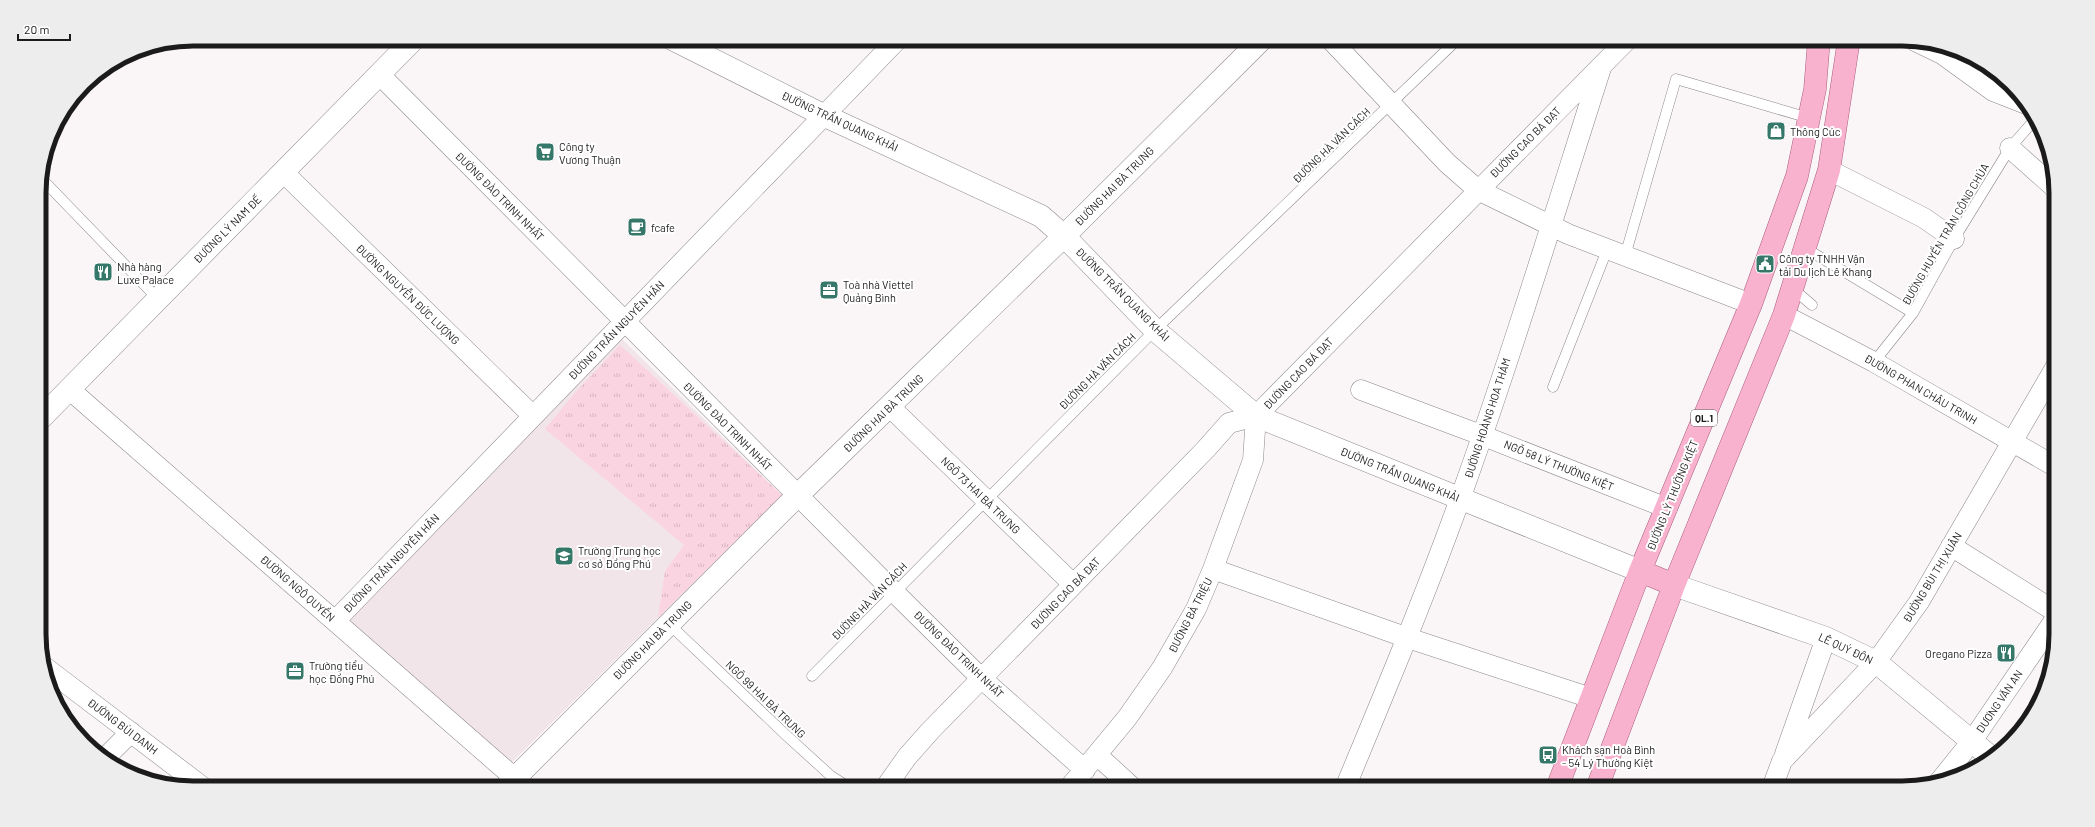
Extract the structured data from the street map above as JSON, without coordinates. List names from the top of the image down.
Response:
{
  "streets": {
    "main road": ["QL.1", "ĐƯỜNG LÝ THƯỜNG KIỆT"],
    "street": [
      "ĐƯỜNG TRẦN QUANG KHẢI",
      "ĐƯỜNG CAO BÁ ĐẠT",
      "ĐƯỜNG HAI BÀ TRƯNG",
      "ĐƯỜNG ĐÀO TRINH NHẤT",
      "ĐƯỜNG LÝ NAM ĐẾ",
      "ĐƯỜNG NGUYỄN ĐỨC LƯỢNG",
      "ĐƯỜNG TRẦN NGUYÊN HÃN",
      "ĐƯỜNG PHAN CHÂU TRINH",
      "ĐƯỜNG HOÀNG HOA THÁM",
      "NGÕ 58 LÝ THƯỜNG KIỆT",
      "NGÕ 73 HAI BÀ TRƯNG",
      "ĐƯỜNG BÙI THỊ XUÂN",
      "ĐƯỜNG NGÔ QUYỀN",
      "ĐƯỜNG BÀ TRIỆU",
      "LÊ QUÝ ĐÔN",
      "DƯƠNG VĂN AN",
      "ĐƯỜNG BÙI DANH"
    ],
    "lane": ["ĐƯỜNG HÀ VĂN CÁCH", "ĐƯỜNG HUYỀN TRÂN CÔNG CHÚA", "NGÕ 99 HAI BÀ TRƯNG"]
  },
  "crossings": [
    ["ĐƯỜNG TRẦN QUANG KHẢI", "ĐƯỜNG CAO BÁ ĐẠT"],
    ["ĐƯỜNG TRẦN QUANG KHẢI", "ĐƯỜNG HÀ VĂN CÁCH"],
    ["ĐƯỜNG TRẦN QUANG KHẢI", "ĐƯỜNG HAI BÀ TRƯNG"],
    ["ĐƯỜNG TRẦN QUANG KHẢI", "ĐƯỜNG TRẦN NGUYÊN HÃN"],
    ["ĐƯỜNG TRẦN QUANG KHẢI", "ĐƯỜNG HOÀNG HOA THÁM"],
    ["ĐƯỜNG TRẦN QUANG KHẢI", "ĐƯỜNG LÝ THƯỜNG KIỆT"],
    ["ĐƯỜNG TRẦN QUANG KHẢI", "ĐƯỜNG BÀ TRIỆU"],
    ["ĐƯỜNG CAO BÁ ĐẠT", "ĐƯỜNG ĐÀO TRINH NHẤT"],
    ["ĐƯỜNG CAO BÁ ĐẠT", "ĐƯỜNG HOÀNG HOA THÁM"],
    ["ĐƯỜNG CAO BÁ ĐẠT", "NGÕ 73 HAI BÀ TRƯNG"],
    ["ĐƯỜNG CAO BÁ ĐẠT", "ĐƯỜNG BÀ TRIỆU"],
    ["ĐƯỜNG HÀ VĂN CÁCH", "ĐƯỜNG ĐÀO TRINH NHẤT"],
    ["ĐƯỜNG HÀ VĂN CÁCH", "NGÕ 73 HAI BÀ TRƯNG"],
    ["ĐƯỜNG HAI BÀ TRƯNG", "ĐƯỜNG ĐÀO TRINH NHẤT"],
    ["ĐƯỜNG HAI BÀ TRƯNG", "NGÕ 73 HAI BÀ TRƯNG"],
    ["ĐƯỜNG HAI BÀ TRƯNG", "NGÕ 99 HAI BÀ TRƯNG"],
    ["ĐƯỜNG ĐÀO TRINH NHẤT", "ĐƯỜNG LÝ NAM ĐẾ"],
    ["ĐƯỜNG ĐÀO TRINH NHẤT", "ĐƯỜNG TRẦN NGUYÊN HÃN"],
    ["ĐƯỜNG ĐÀO TRINH NHẤT", "ĐƯỜNG BÀ TRIỆU"],
    ["ĐƯỜNG LÝ NAM ĐẾ", "ĐƯỜNG NGUYỄN ĐỨC LƯỢNG"],
    ["ĐƯỜNG LÝ NAM ĐẾ", "ĐƯỜNG NGÔ QUYỀN"],
    ["ĐƯỜNG HUYỀN TRÂN CÔNG CHÚA", "ĐƯỜNG PHAN CHÂU TRINH"],
    ["ĐƯỜNG NGUYỄN ĐỨC LƯỢNG", "ĐƯỜNG TRẦN NGUYÊN HÃN"],
    ["ĐƯỜNG TRẦN NGUYÊN HÃN", "ĐƯỜNG NGÔ QUYỀN"],
    ["ĐƯỜNG PHAN CHÂU TRINH", "ĐƯỜNG BÙI THỊ XUÂN"],
    ["ĐƯỜNG HOÀNG HOA THÁM", "NGÕ 58 LÝ THƯỜNG KIỆT"],
    ["NGÕ 58 LÝ THƯỜNG KIỆT", "ĐƯỜNG LÝ THƯỜNG KIỆT"],
    ["ĐƯỜNG BÙI THỊ XUÂN", "LÊ QUÝ ĐÔN"],
    ["LÊ QUÝ ĐÔN", "DƯƠNG VĂN AN"]
  ],
  "places": {
    "shop": ["Thông Cúc"],
    "supermarket": ["Công ty Vương Thuận"],
    "cafe": ["fcafe"],
    "public building": ["Công ty TNHH Vận tải Du lịch Lê Khang"],
    "restaurant": ["Nhà hàng Luxe Palace", "Oregano Pizza"],
    "office": ["Toà nhà Viettel Quảng Bình", "Trường tiểu học Đồng Phú"],
    "school or university": ["Trường Trung học cơ sở Đồng Phú"],
    "bus stop": ["Khách sạn Hoà Bình - 54 Lý Thường Kiệt"]
  },
  "scale_bar": "20 m"
}
